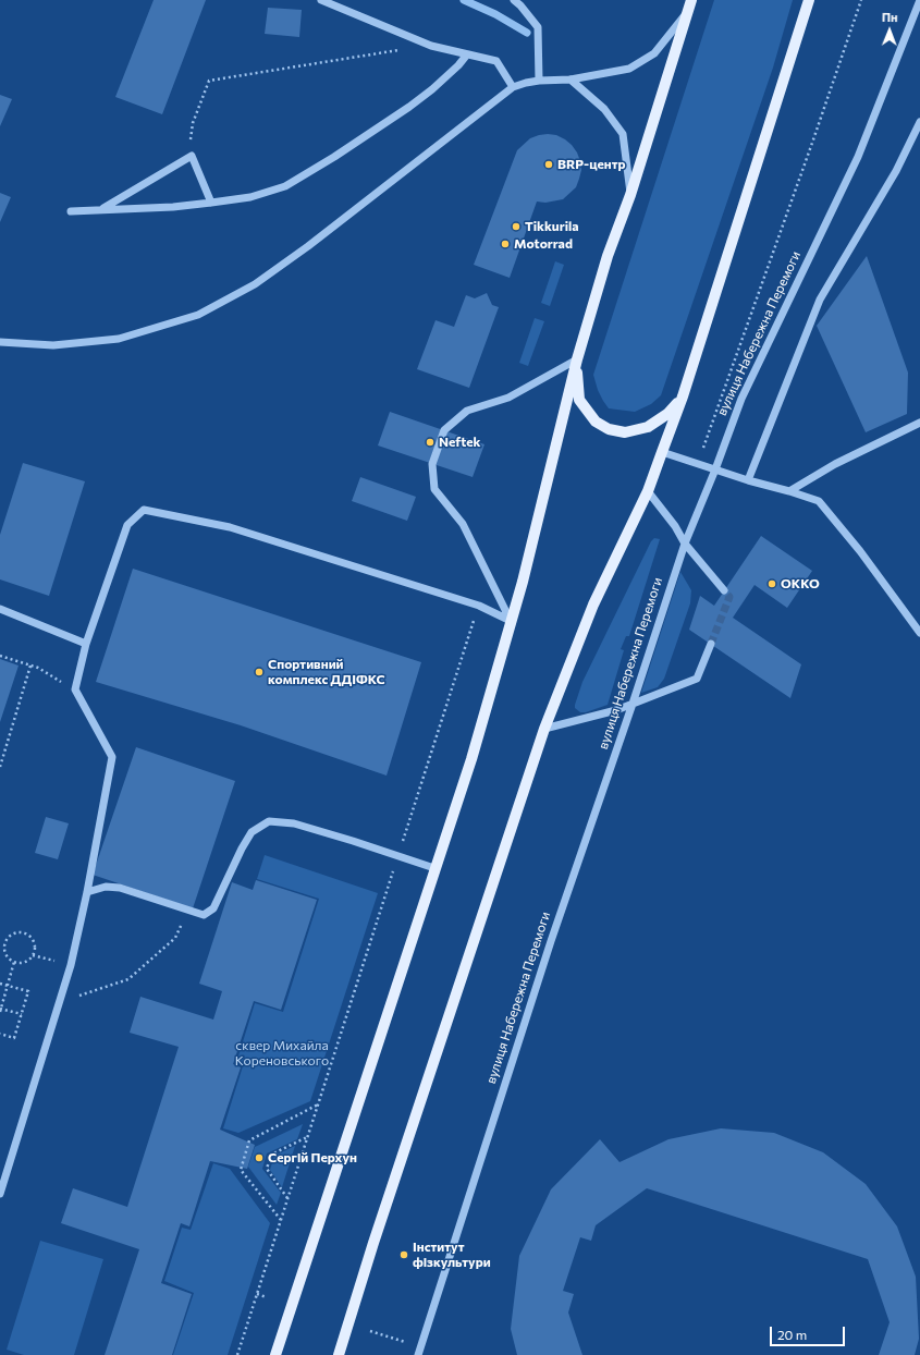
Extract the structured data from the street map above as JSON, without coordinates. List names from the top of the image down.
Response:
{
  "streets": {
    "street": ["вулиця Набережна Перемоги"]
  },
  "parks": ["сквер Михайла Кореновського"],
  "places": [
    "BRP-центр",
    "Tikkurila",
    "Motorrad",
    "Neftek",
    "OKKO",
    "Спортивний комплекс ДДІФКС",
    "Сергій Перхун",
    "Інститут фізкультури"
  ],
  "scale_bar": "20 m",
  "north": "top"
}
